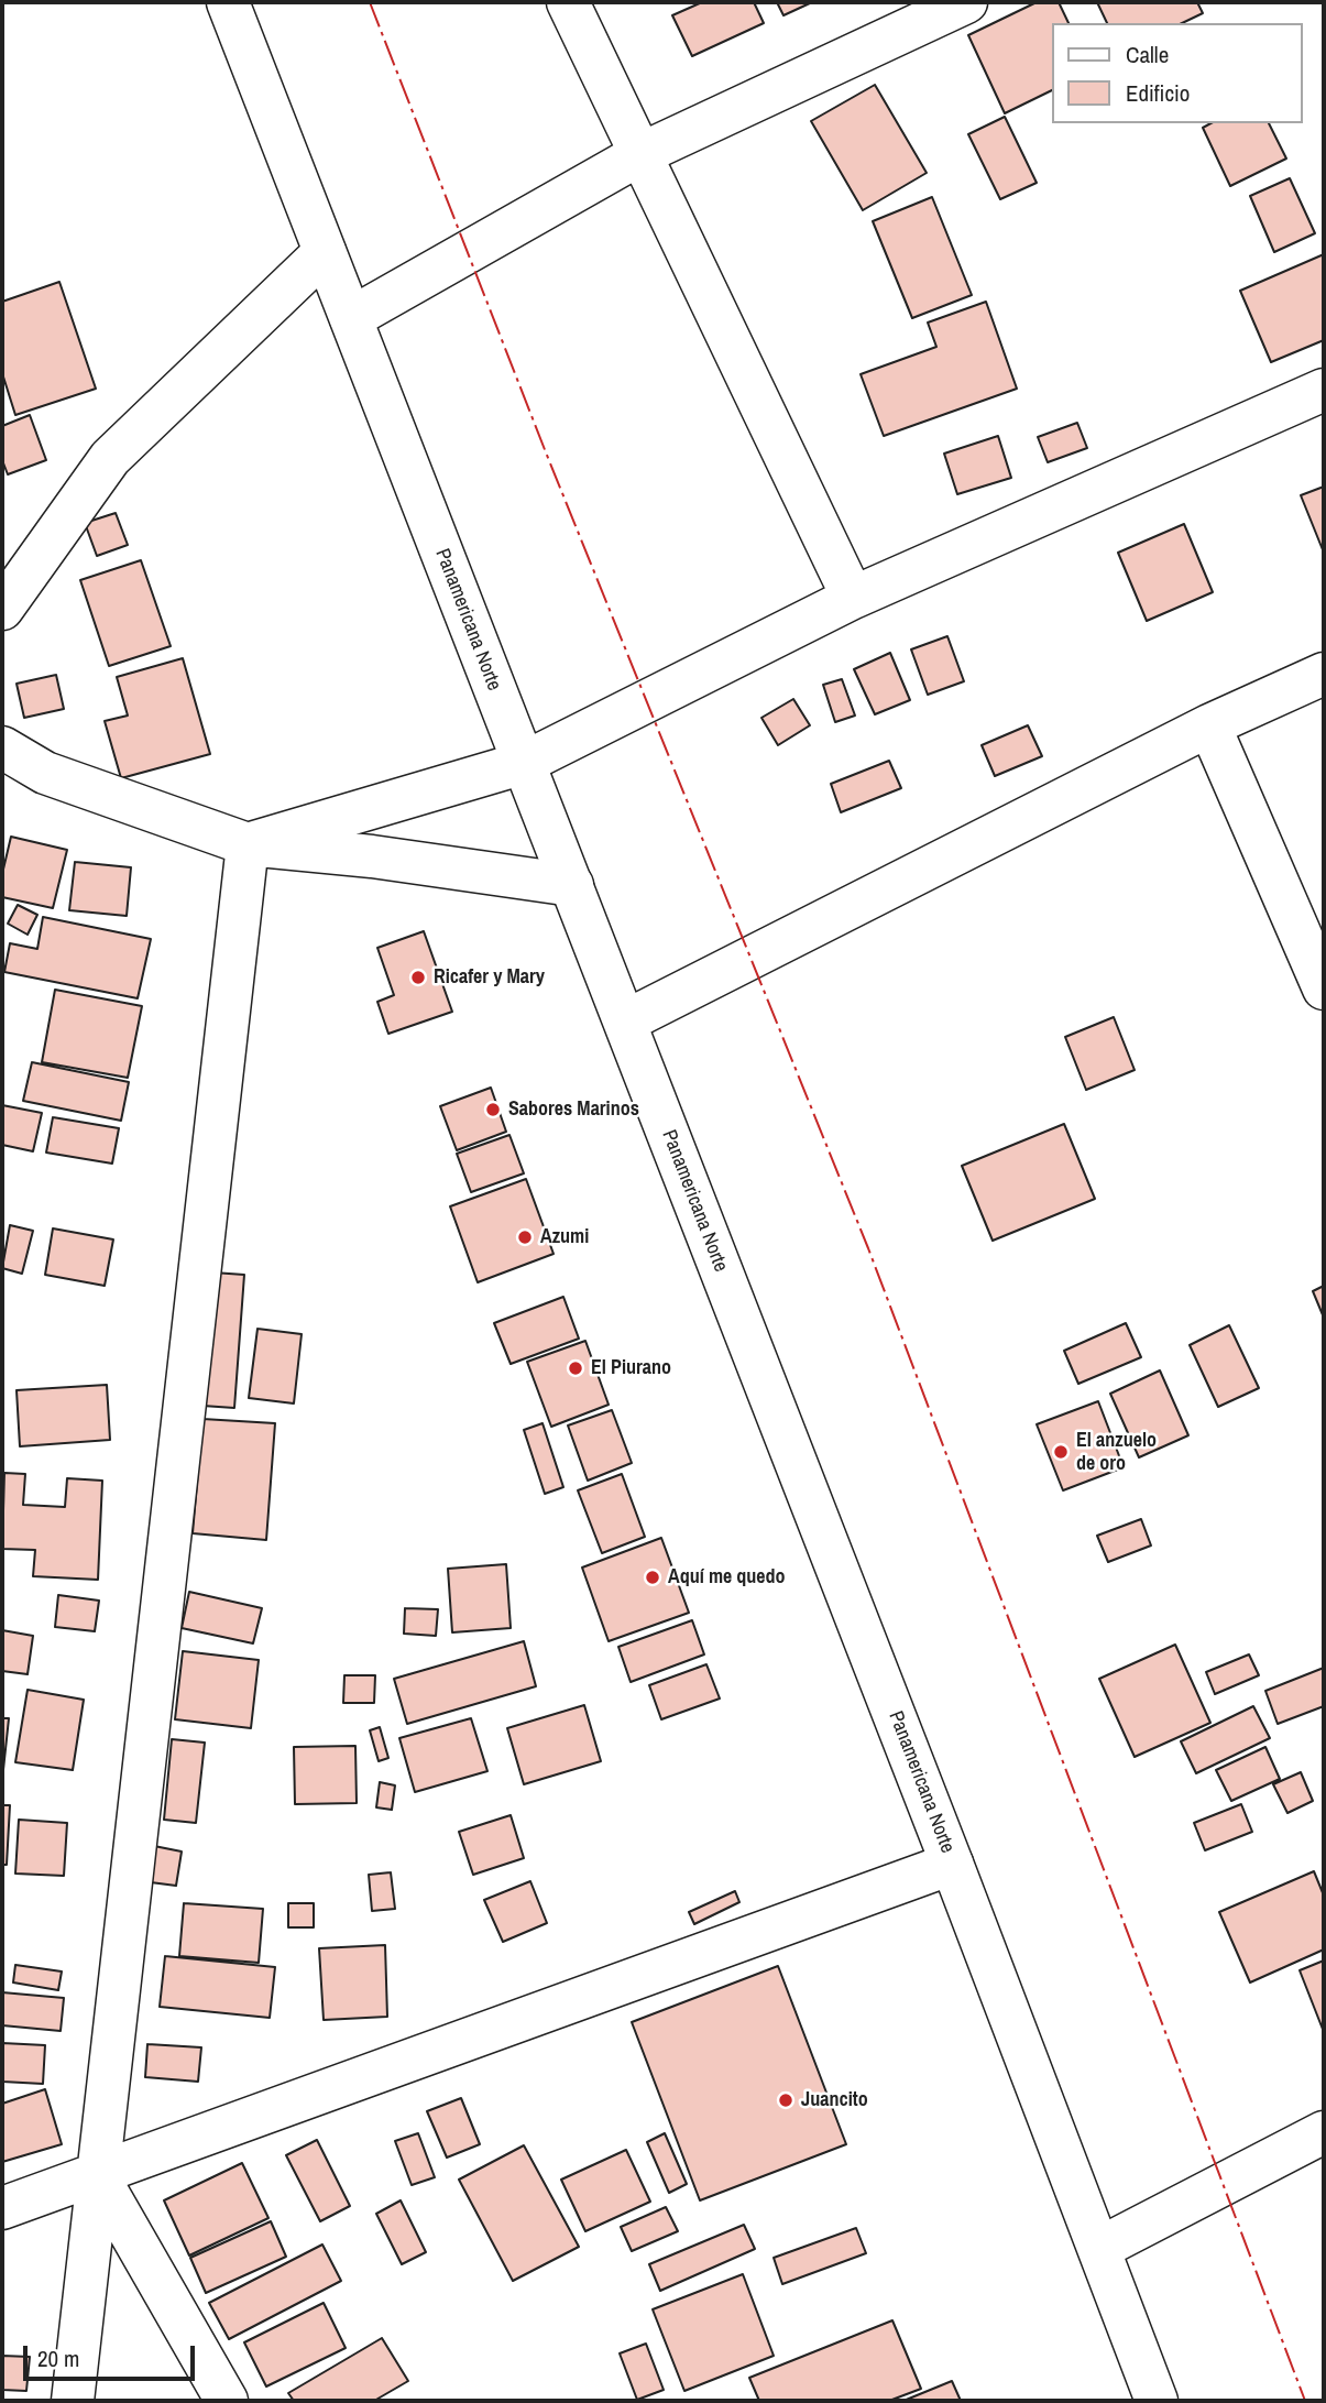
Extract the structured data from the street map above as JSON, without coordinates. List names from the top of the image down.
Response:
{
  "streets": {
    "main road": ["Panamericana Norte"]
  },
  "places": [
    "Ricafer y Mary",
    "Sabores Marinos",
    "Azumi",
    "El Piurano",
    "El anzuelo de oro",
    "Aquí me quedo",
    "Juancito"
  ],
  "legend": ["Calle", "Edificio"],
  "scale_bar": "20 m"
}
